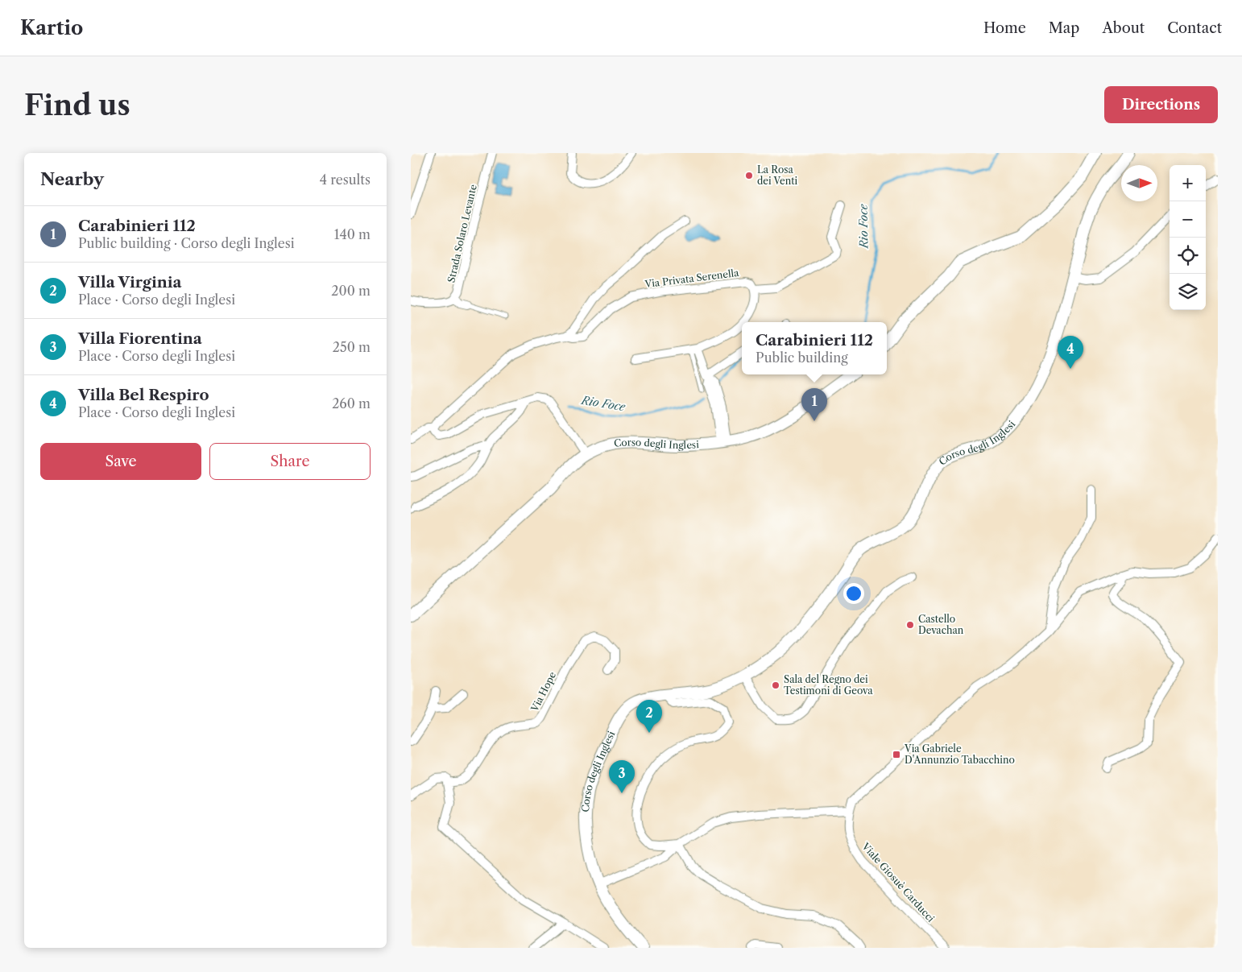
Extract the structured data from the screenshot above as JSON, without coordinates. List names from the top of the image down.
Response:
{
  "streets": {
    "main road": ["Corso degli Inglesi"],
    "street": [
      "Strada Solaro Levante",
      "Via Privata Serenella",
      "Via Hope",
      "Viale Giosuè Carducci"
    ]
  },
  "water": ["Rio Foce"],
  "places": {
    "other": ["La Rosa dei Venti", "Castello Devachan", "Sala del Regno dei Testimoni di Geova"],
    "transit": ["Via Gabriele D'Annunzio Tabacchino"]
  },
  "north": "right",
  "page": {
    "header": "Kartio",
    "nav": [
      "Home",
      "Map",
      "About",
      "Contact"
    ],
    "buttons": [
      "Directions",
      ["Save", "Share"]
    ],
    "title": "Find us",
    "heading": ["Nearby", "4 results"],
    "map_buttons": ["+", "−"],
    "list": [
      {
        "mark": "1",
        "name": "Carabinieri 112",
        "note": "Public building · Corso degli Inglesi",
        "value": "140 m"
      },
      {
        "mark": "2",
        "name": "Villa Virginia",
        "note": "Place · Corso degli Inglesi",
        "value": "200 m"
      },
      {
        "mark": "3",
        "name": "Villa Fiorentina",
        "note": "Place · Corso degli Inglesi",
        "value": "250 m"
      },
      {
        "mark": "4",
        "name": "Villa Bel Respiro",
        "note": "Place · Corso degli Inglesi",
        "value": "260 m"
      }
    ],
    "popup": ["Carabinieri 112", "Public building"],
    "pins": [
      "4",
      "1",
      "2",
      "3"
    ]
  }
}
